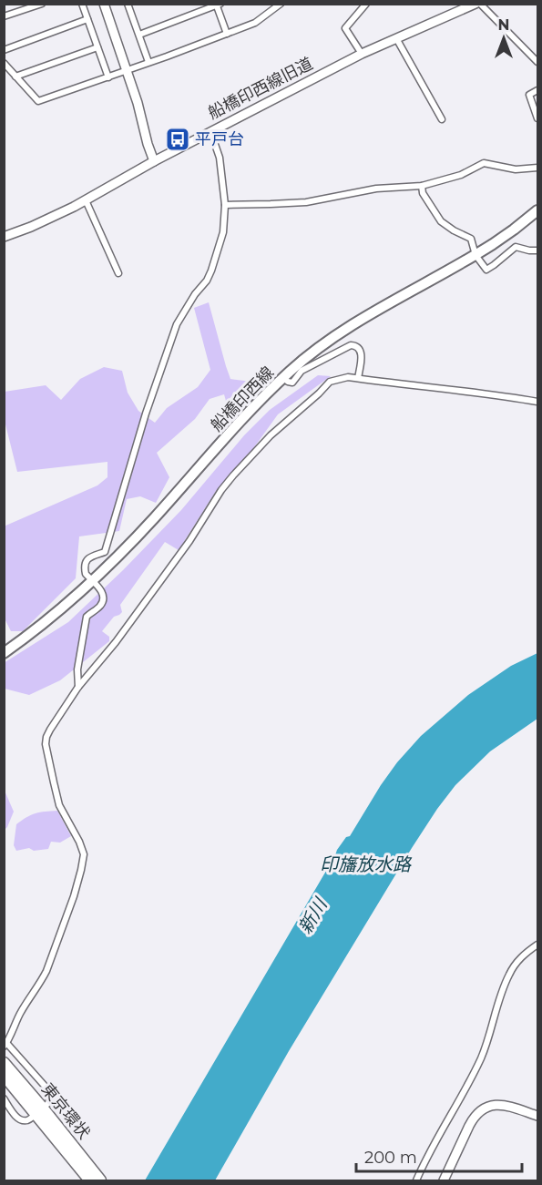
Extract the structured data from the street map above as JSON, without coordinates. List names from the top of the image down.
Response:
{
  "streets": {
    "highway": ["東京環状"],
    "main road": ["船橋印西線"],
    "street": ["船橋印西線旧道"]
  },
  "water": ["印旛放水路", "新川"],
  "places": {
    "bus stop": ["平戸台"]
  },
  "scale_bar": "200 m",
  "north": "top"
}
